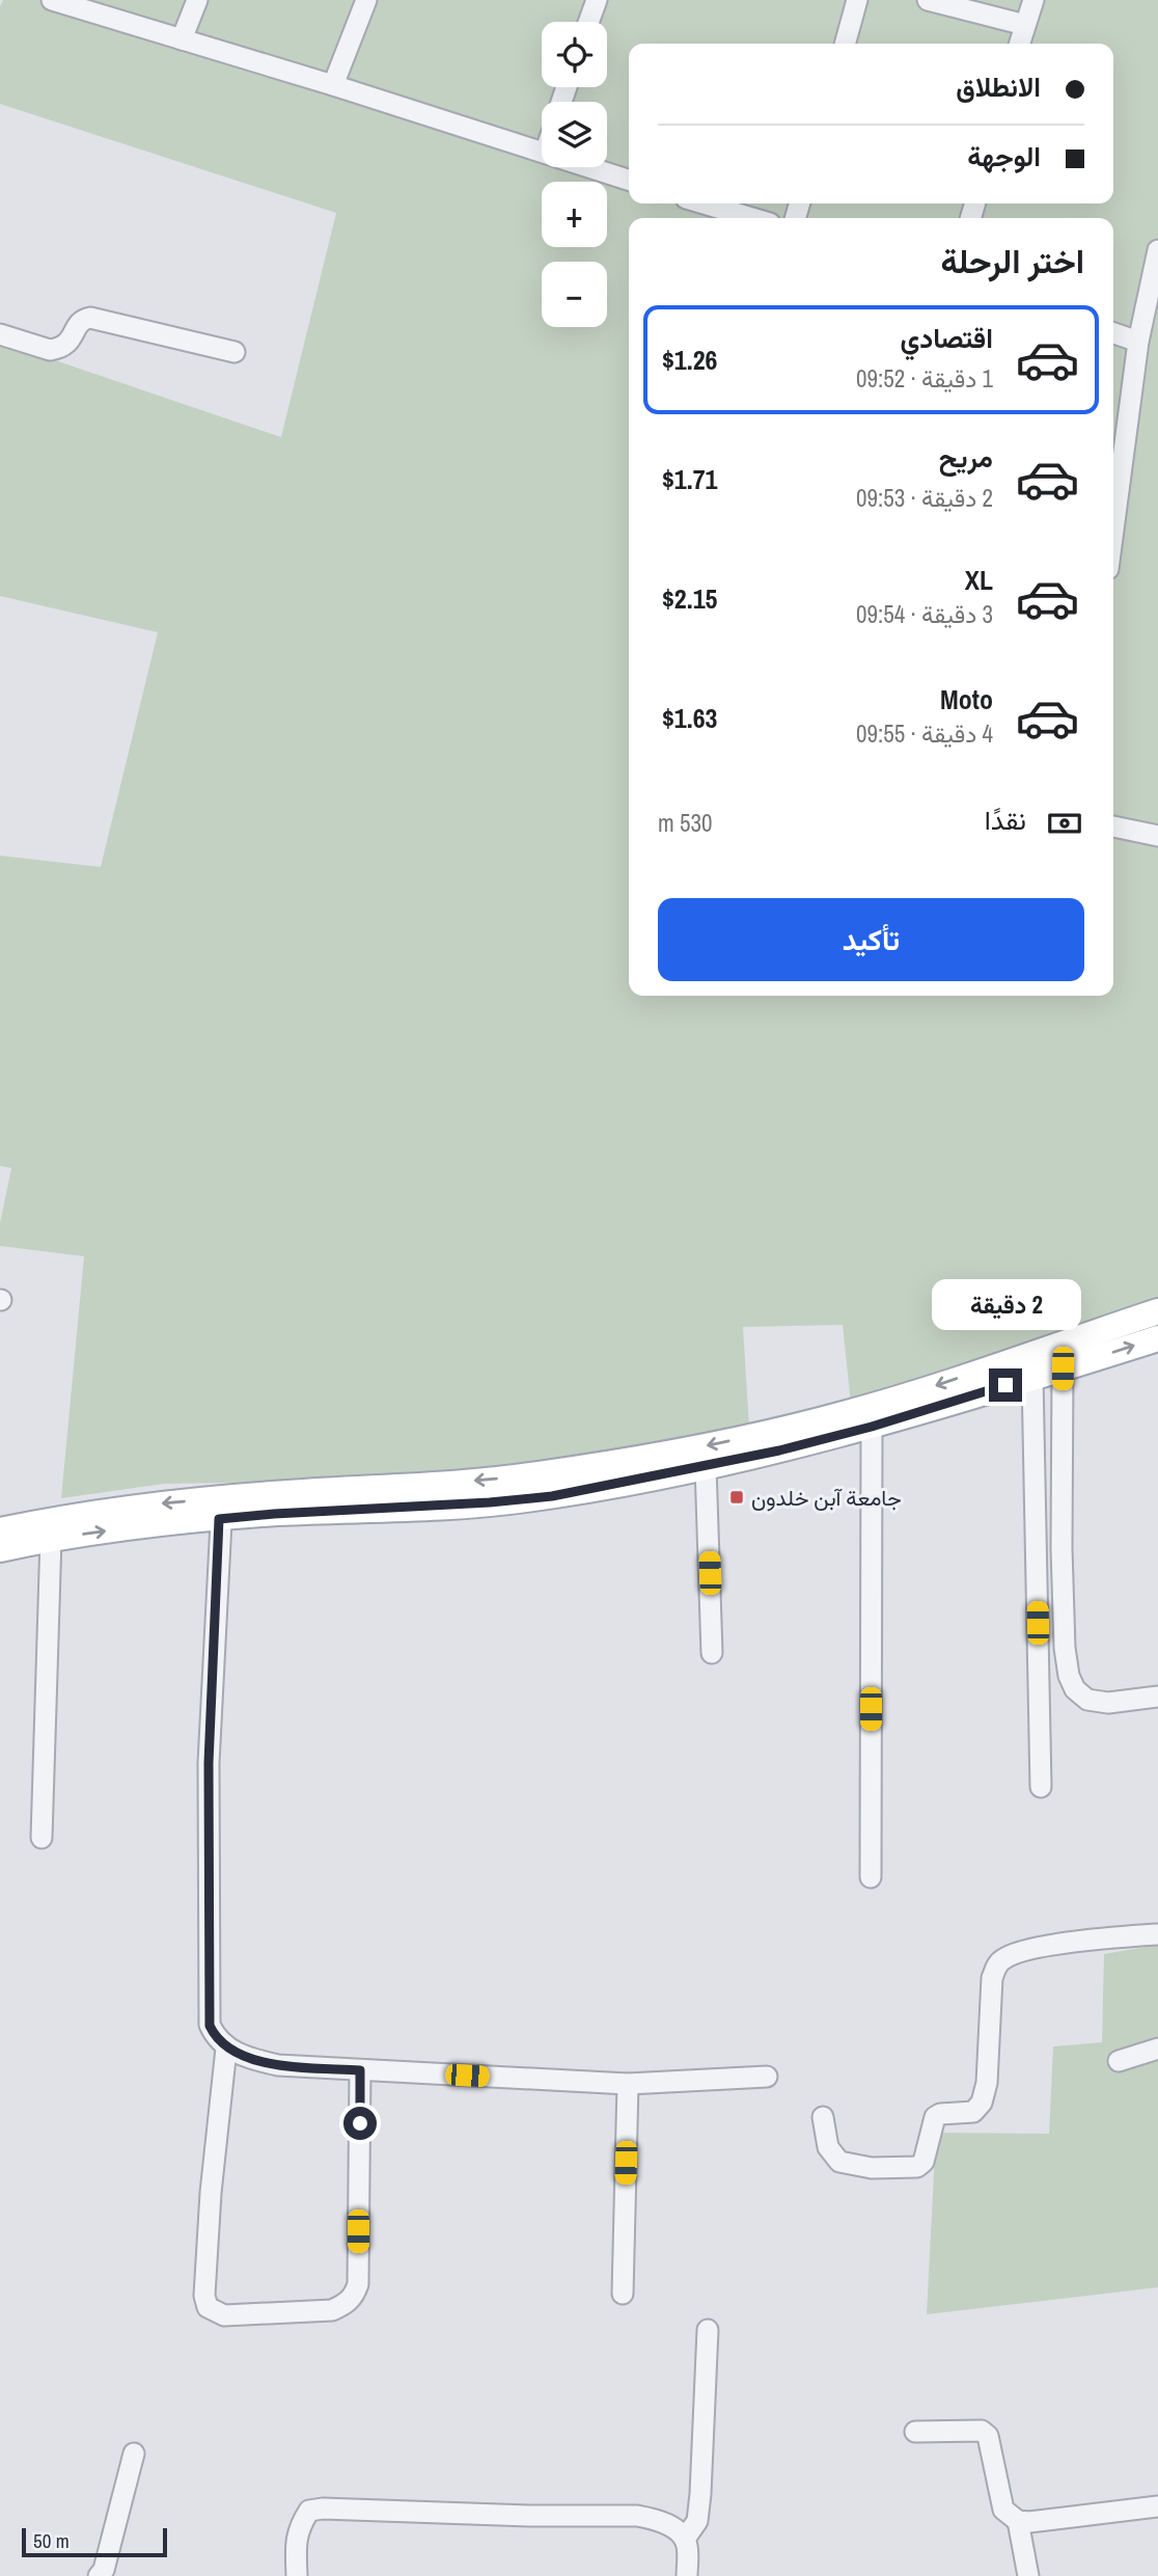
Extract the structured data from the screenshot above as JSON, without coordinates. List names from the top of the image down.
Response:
{
  "places": {
    "transit": ["جامعة آبن خلدون"]
  },
  "scale_bar": "50 m",
  "page": {
    "map_buttons": ["+", "−"],
    "banner": ["الانطلاق", "الوجهة"],
    "heading": "اختر الرحلة",
    "list": [
      {
        "name": "اقتصادي",
        "note": "1 دقيقة · 09:52",
        "value": "$1.26"
      },
      {
        "name": "مريح",
        "note": "2 دقيقة · 09:53",
        "value": "$1.71"
      },
      {
        "name": "XL",
        "note": "3 دقيقة · 09:54",
        "value": "$2.15"
      },
      {
        "name": "Moto",
        "note": "4 دقيقة · 09:55",
        "value": "$1.63"
      }
    ],
    "pay": ["نقدًا", "530 m"],
    "buttons": "تأكيد",
    "bubble": "2 دقيقة",
    "scale": "50 m"
  }
}
